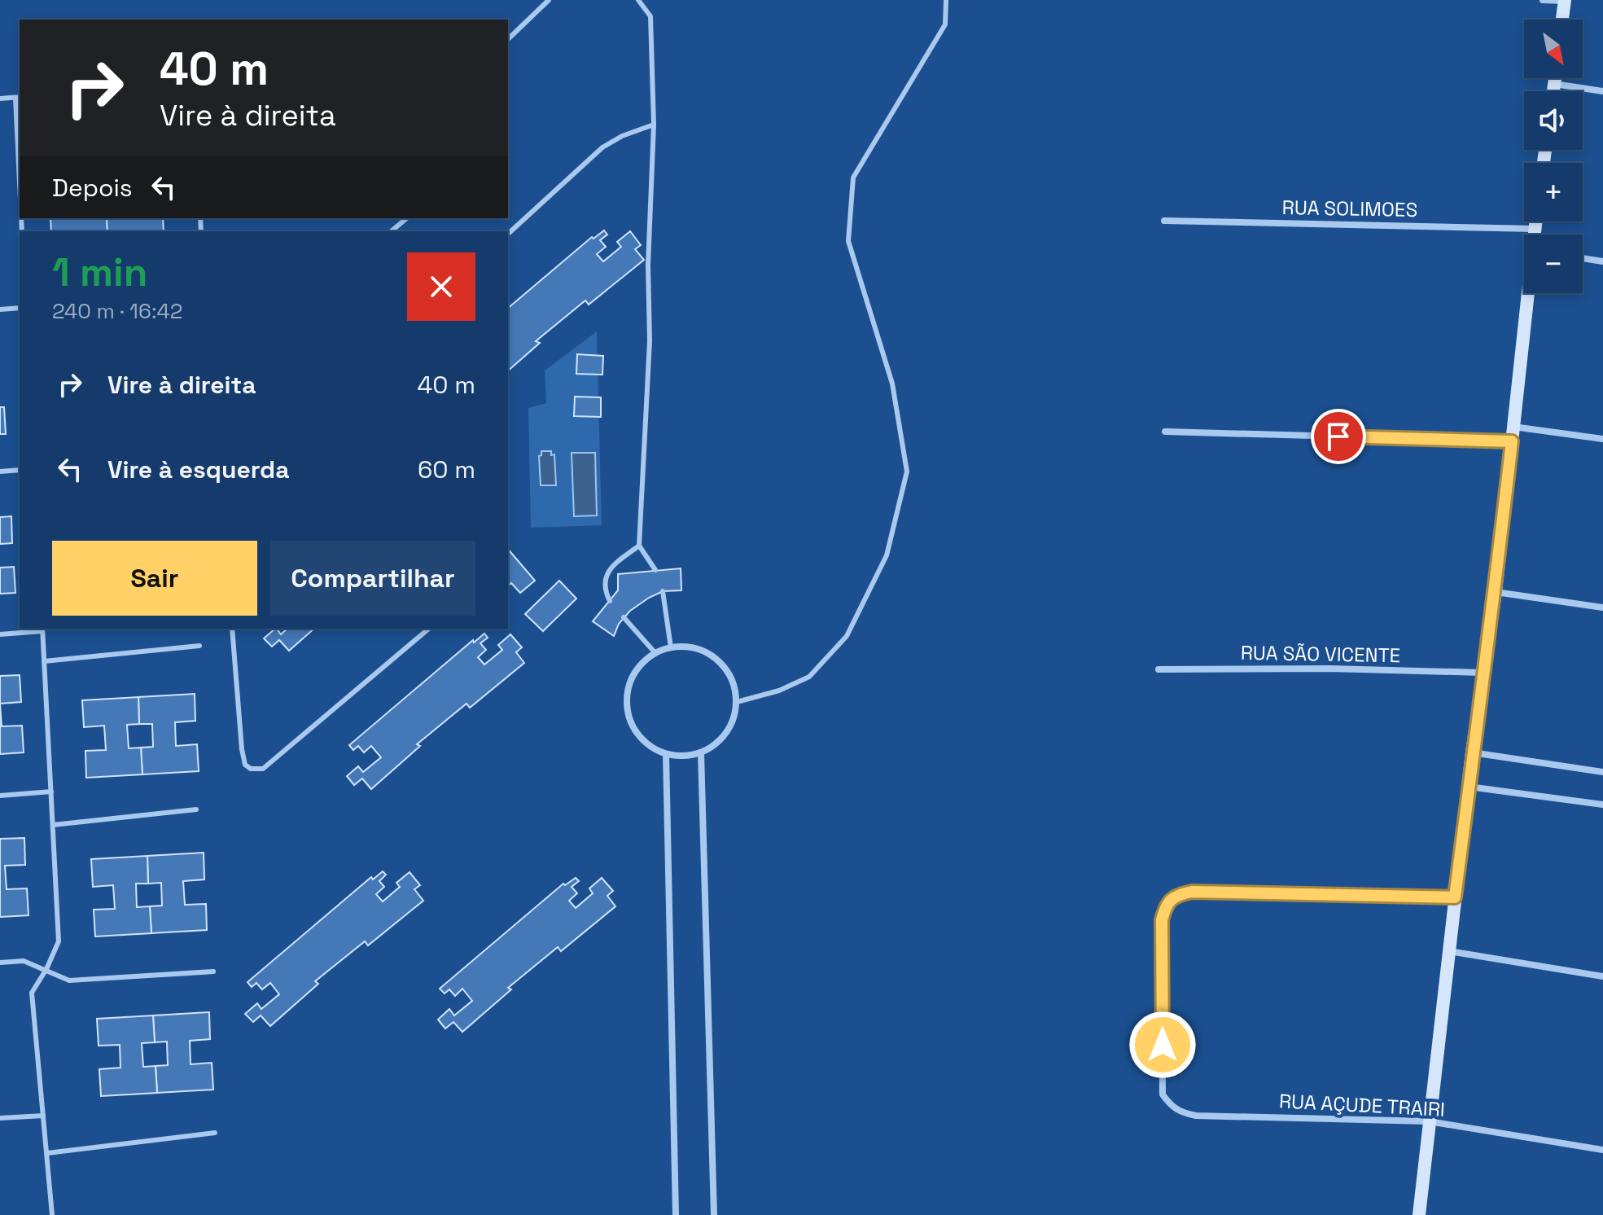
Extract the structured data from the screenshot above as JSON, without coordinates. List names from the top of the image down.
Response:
{
  "streets": {
    "street": ["RUA SOLIMOES", "RUA SÃO VICENTE", "RUA AÇUDE TRAIRI"]
  },
  "north": "bottom right",
  "page": {
    "map_buttons": ["+", "−"],
    "turn": ["40 m", "Vire à direita"],
    "then": "Depois",
    "heading": ["1 min", "240 m · 16:42"],
    "list": [
      {
        "name": "Vire à direita",
        "value": "40 m"
      },
      {
        "name": "Vire à esquerda",
        "value": "60 m"
      }
    ],
    "buttons": ["Sair", "Compartilhar"]
  }
}
